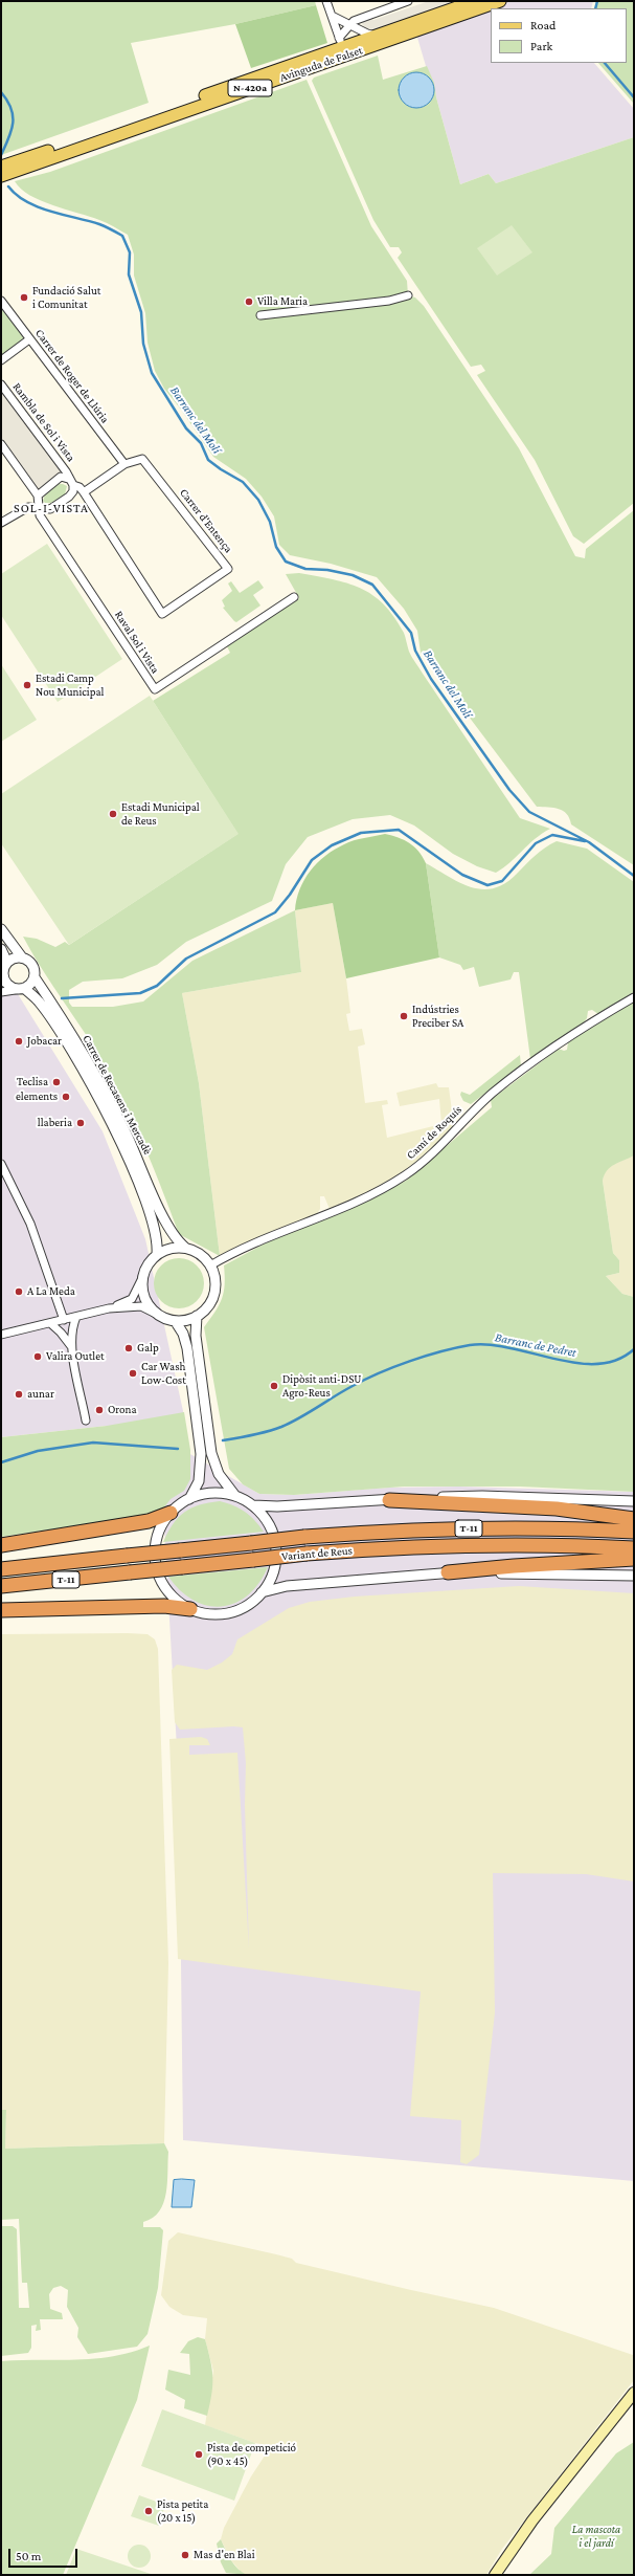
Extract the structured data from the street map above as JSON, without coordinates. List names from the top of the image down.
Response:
{
  "streets": {
    "highway": ["T-11", "Variant de Reus"],
    "main road": ["Avinguda de Falset", "N-420a"],
    "street": [
      "Carrer de Roger de Llúria",
      "Rambla de Sol i Vista",
      "Carrer d'Entença",
      "Raval Sol i Vista",
      "Carrer de Recasens i Mercadè",
      "Camí de Roquís"
    ]
  },
  "crossings": [
    ["Carrer de Roger de Llúria", "Carrer d'Entença"],
    ["Rambla de Sol i Vista", "Carrer d'Entença"],
    ["Carrer de Recasens i Mercadè", "Camí de Roquís"]
  ],
  "districts": ["SOL-I-VISTA"],
  "water": ["Barranc del Molí", "Barranc de Pedret"],
  "parks": ["La mascota i el jardí"],
  "places": [
    "Fundació Salut i Comunitat",
    "Villa Maria",
    "Estadi Camp Nou Municipal",
    "Estadi Municipal de Reus",
    "Indústries Preciber SA",
    "Jobacar",
    "Teclisa",
    "elements",
    "llaberia",
    "A La Meda",
    "Galp",
    "Valira Outlet",
    "Car Wash Low-Cost",
    "Dipòsit anti-DSU Agro-Reus",
    "aunar",
    "Orona",
    "Pista de competició (90 x 45)",
    "Pista petita (20 x 15)",
    "Mas d'en Blai"
  ],
  "legend": ["Road", "Park"],
  "scale_bar": "50 m"
}
